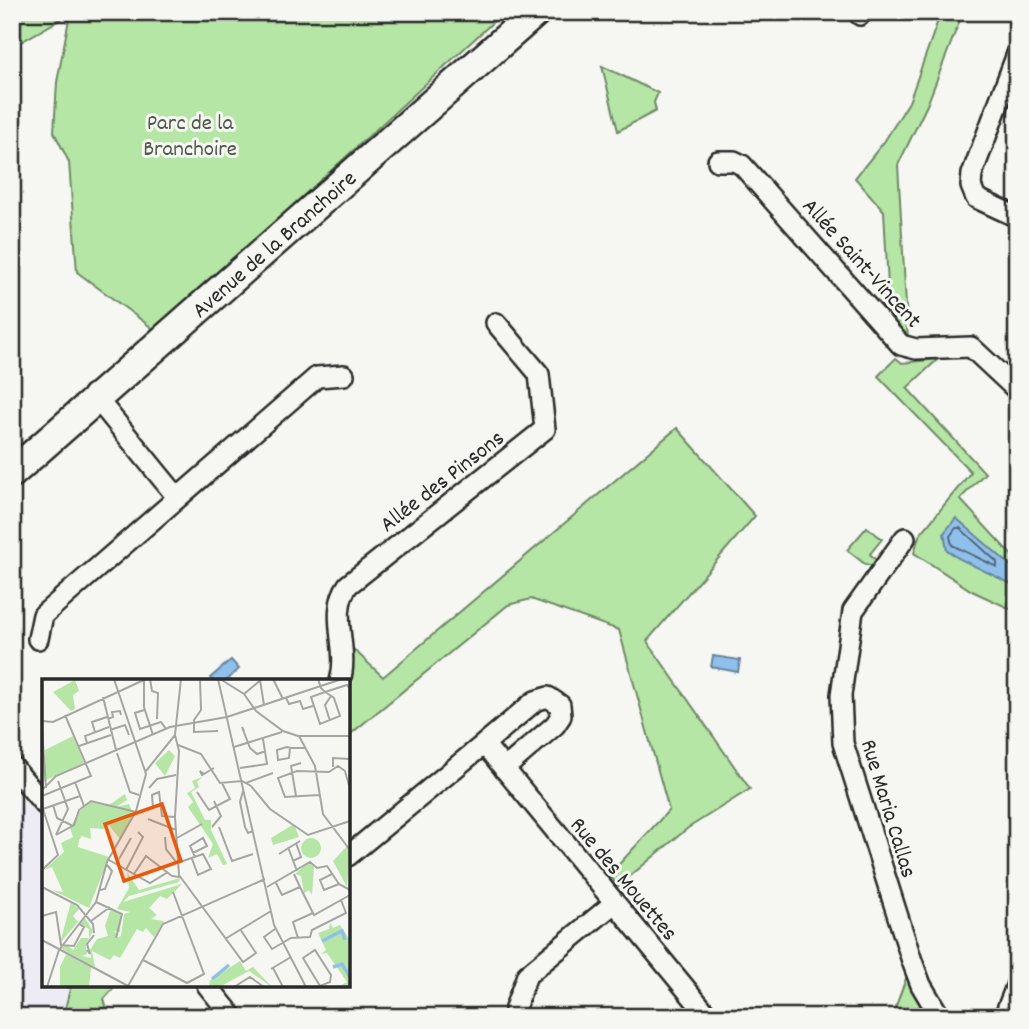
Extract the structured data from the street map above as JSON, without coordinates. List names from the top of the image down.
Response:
{
  "streets": {
    "main road": ["Avenue de la Branchoire"],
    "street": [
      "Allée Saint-Vincent",
      "Allée des Pinsons",
      "Rue Maria Callas",
      "Rue des Mouettes"
    ]
  },
  "parks": ["Parc de la Branchoire"]
}
